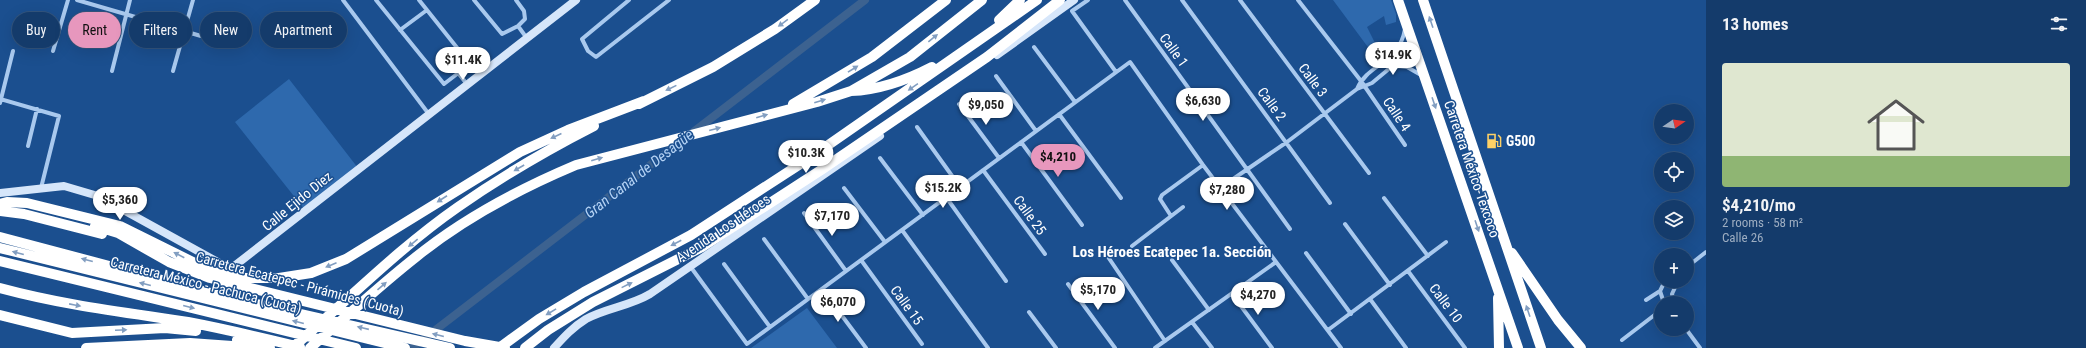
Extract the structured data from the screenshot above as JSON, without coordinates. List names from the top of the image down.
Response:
{
  "streets": {
    "highway": ["Carretera México-Texcoco", "Carretera Ecatepec - Pirámides (Cuota)", "Carretera México - Pachuca (Cuota)"],
    "main road": ["Calle Ejido Diez", "Avenida Los Héroes"],
    "street": [
      "Calle 1",
      "Calle 3",
      "Calle 2",
      "Calle 4",
      "Calle 25",
      "Calle 10",
      "Calle 15"
    ]
  },
  "districts": ["Los Héroes Ecatepec 1a. Sección"],
  "water": ["Gran Canal de Desagüe"],
  "places": {
    "fuel station": ["G500"]
  },
  "north": "right",
  "page": {
    "heading": "13 homes",
    "chip": [
      "Buy",
      "Rent",
      "Filters",
      "New",
      "Apartment"
    ],
    "price": [
      "$14.9K",
      "$11.4K",
      "$6,630",
      "$9,050",
      "$10.3K",
      "$4,210",
      "$15.2K",
      "$7,280",
      "$5,360",
      "$7,170",
      "$5,170",
      "$4,270",
      "$6,070"
    ],
    "list": [
      {
        "name": "$4,210/mo",
        "note": "2 rooms · 58 m² · Calle 26"
      }
    ],
    "map_buttons": ["+", "−"]
  }
}
